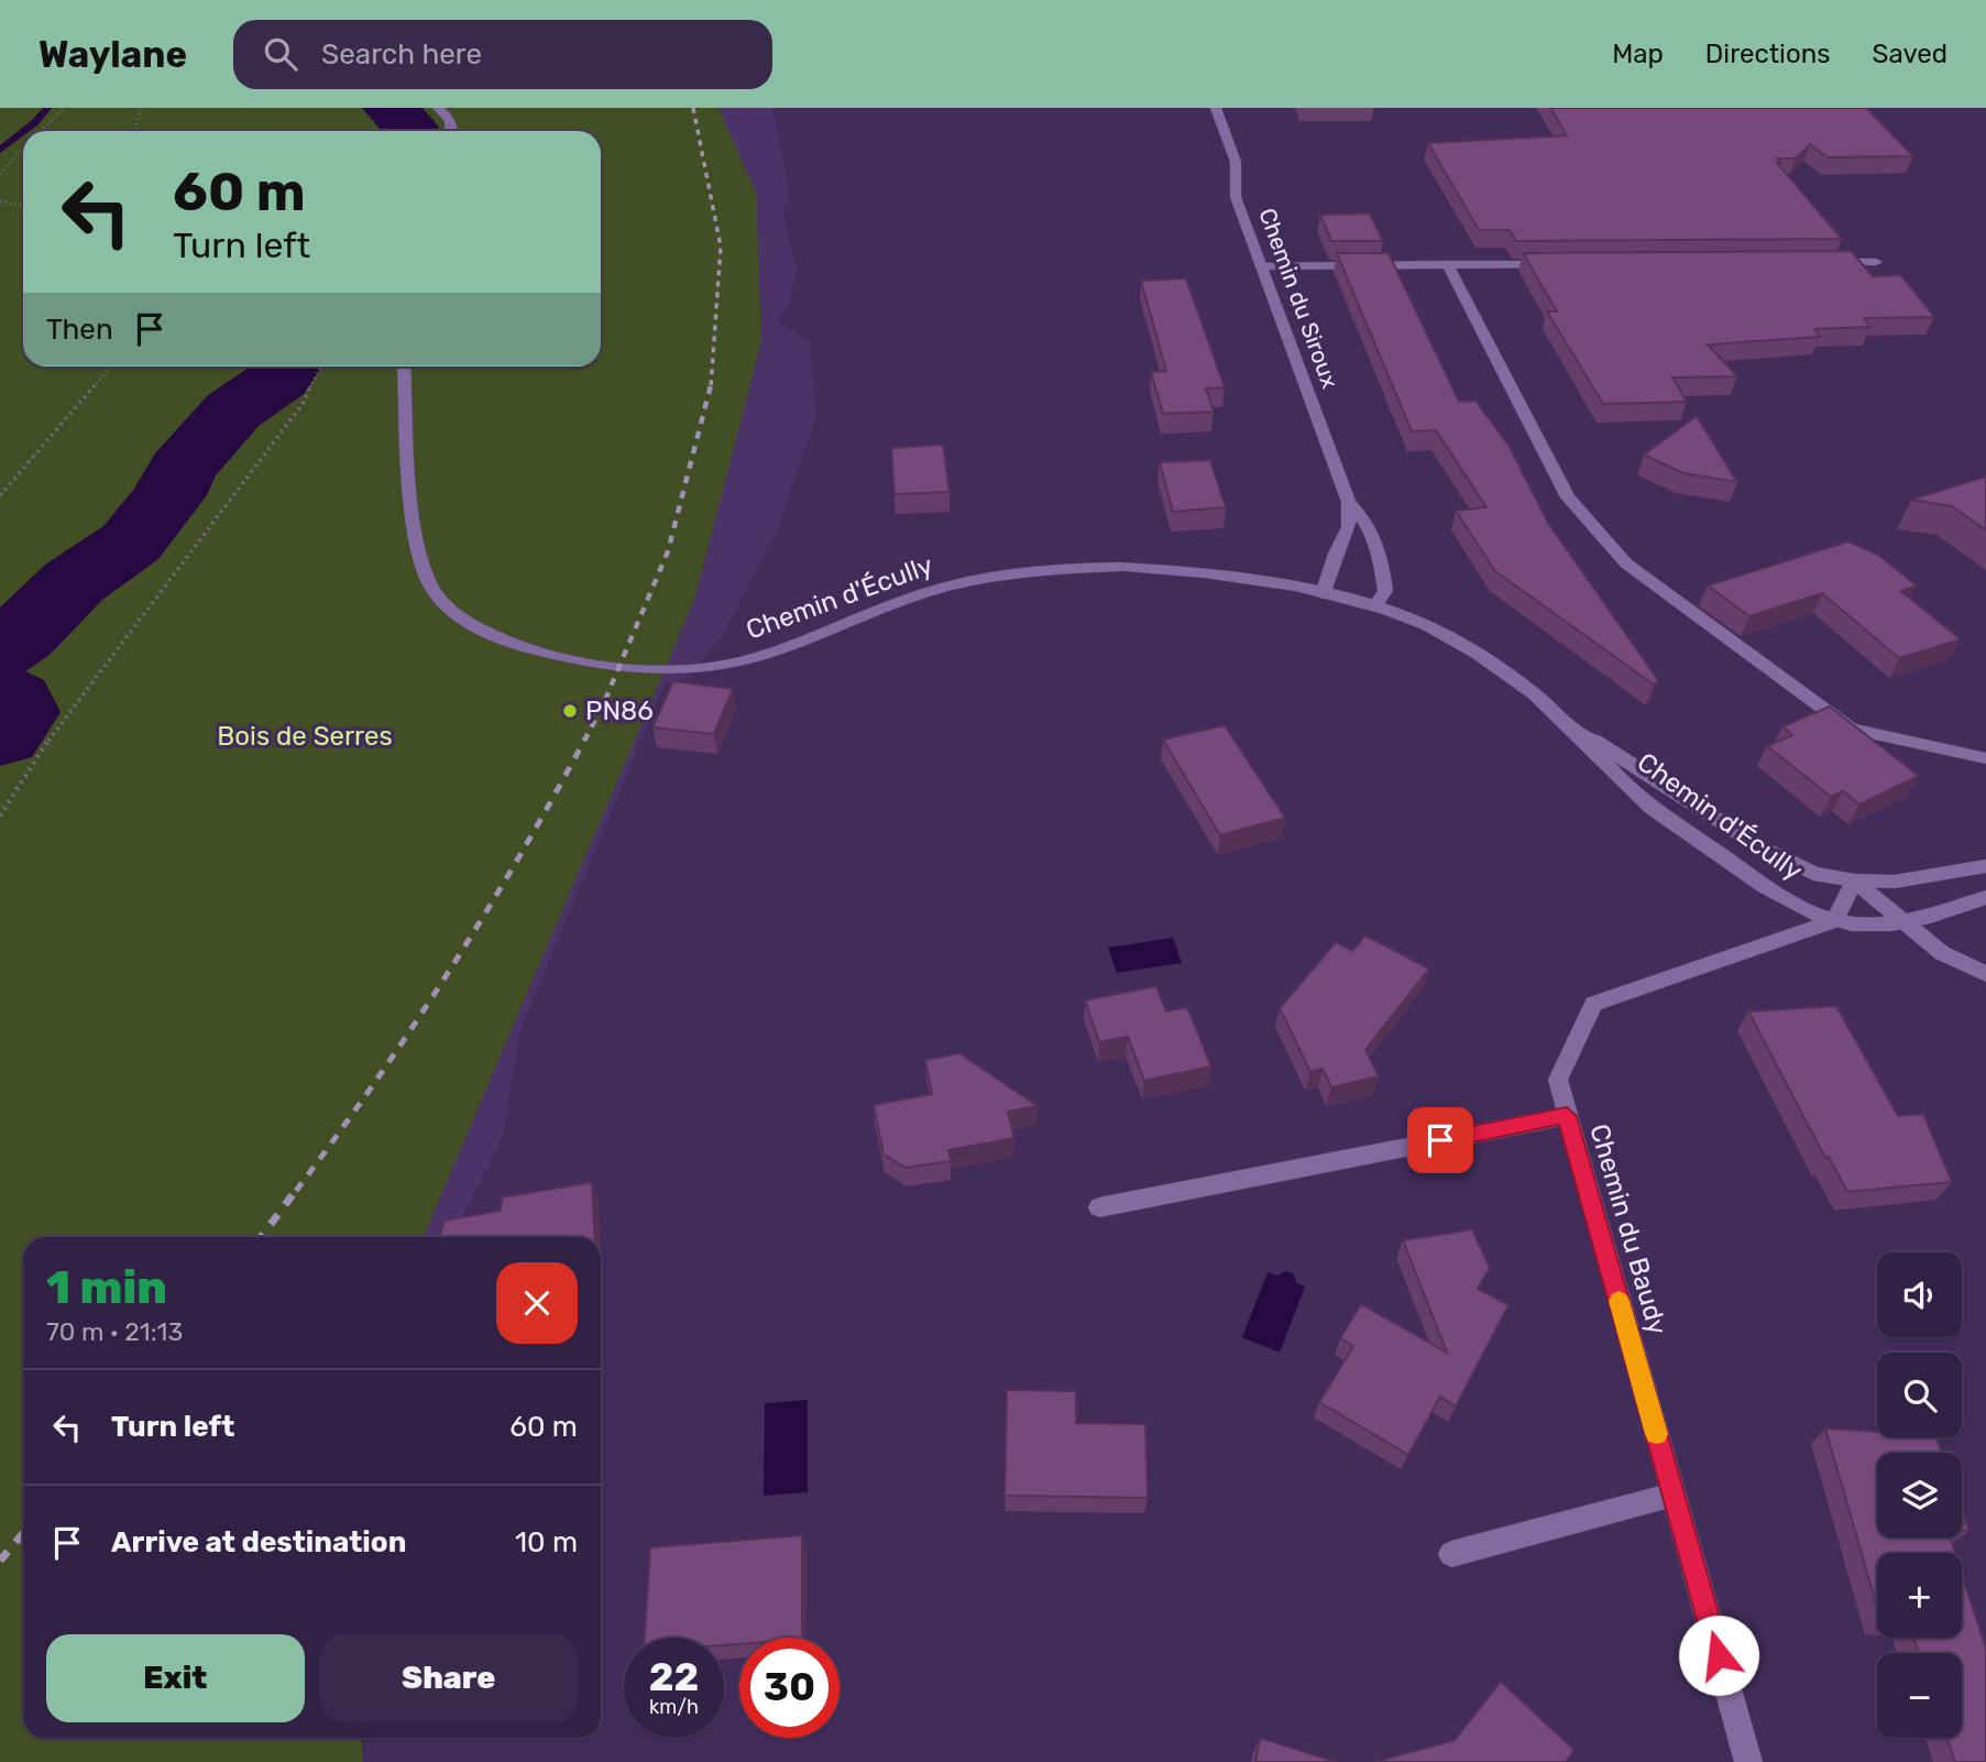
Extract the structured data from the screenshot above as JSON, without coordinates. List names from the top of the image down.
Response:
{
  "streets": {
    "street": ["Chemin du Siroux", "Chemin d'Écully", "Chemin du Baudy"]
  },
  "crossings": [
    ["Chemin du Siroux", "Chemin d'Écully"],
    ["Chemin d'Écully", "Chemin du Baudy"]
  ],
  "parks": ["Bois de Serres"],
  "places": ["PN86"],
  "page": {
    "header": "Waylane",
    "search": "Search here",
    "nav": ["Map", "Directions", "Saved"],
    "turn": ["60 m", "Turn left"],
    "then": "Then",
    "heading": ["1 min", "70 m · 21:13"],
    "map_buttons": ["+", "−"],
    "list": [
      {
        "name": "Turn left",
        "value": "60 m"
      },
      {
        "name": "Arrive at destination",
        "value": "10 m"
      }
    ],
    "buttons": ["Exit", "Share"],
    "speed": "22 km/h",
    "limit": "30"
  }
}
